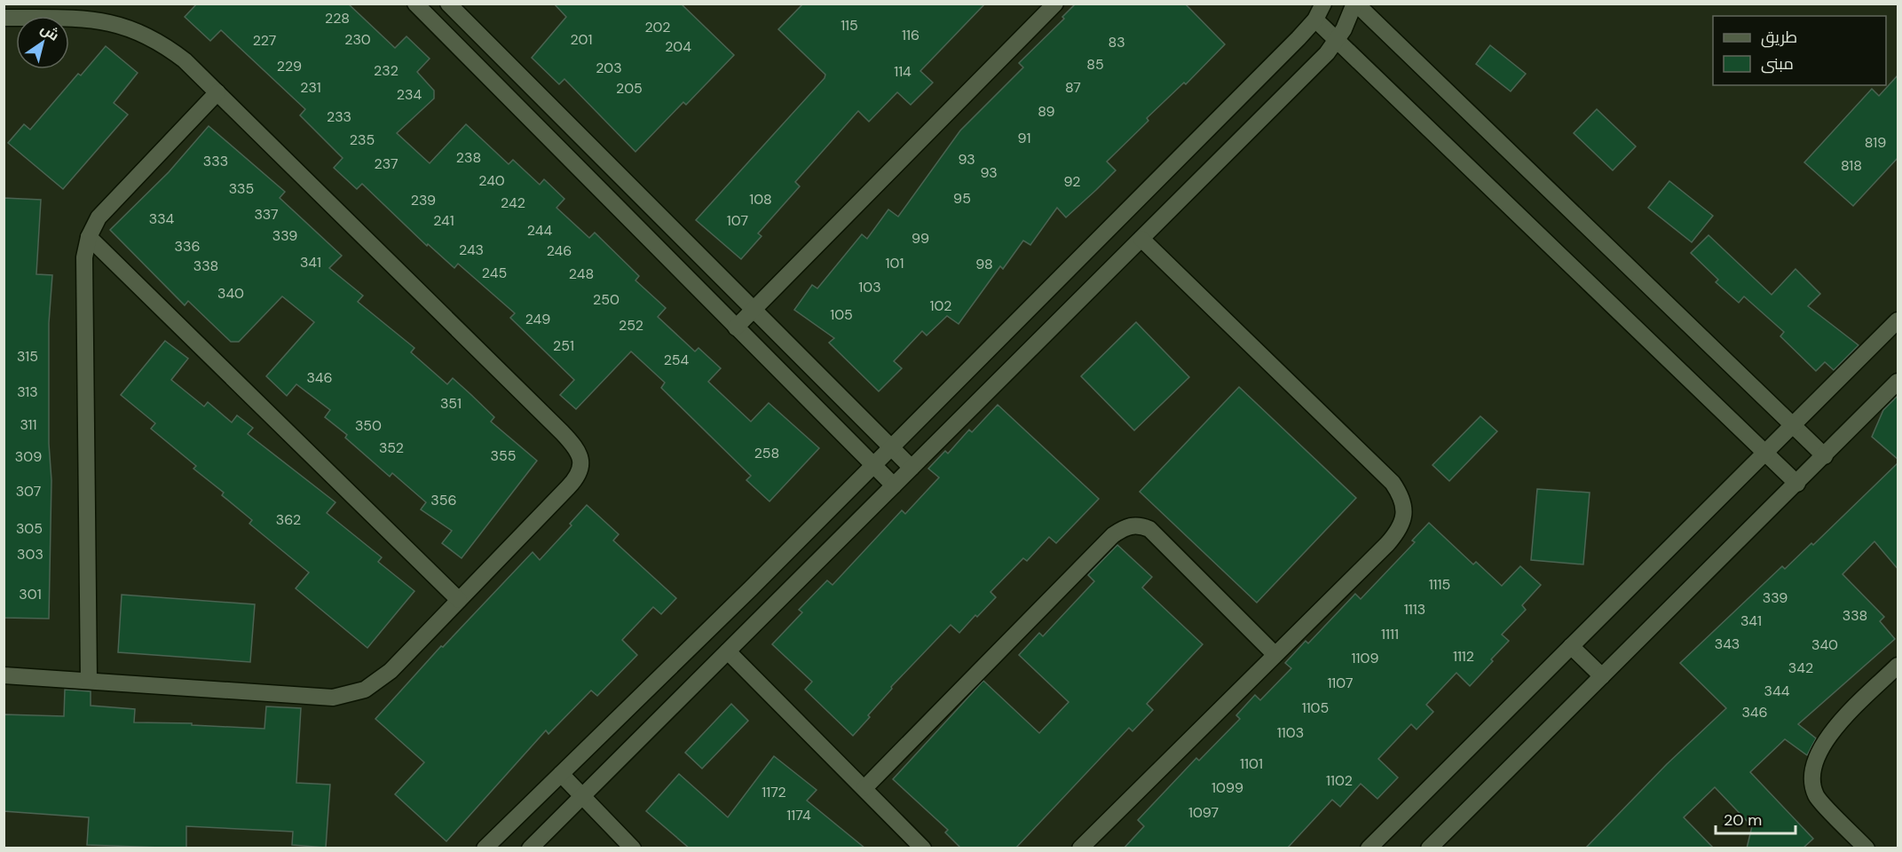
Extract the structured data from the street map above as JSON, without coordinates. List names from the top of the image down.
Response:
{
  "house_numbers": [
    "228",
    "115",
    "202",
    "116",
    "230",
    "201",
    "227",
    "83",
    "204",
    "85",
    "229",
    "203",
    "232",
    "114",
    "231",
    "87",
    "205",
    "234",
    "89",
    "233",
    "91",
    "235",
    "819",
    "238",
    "93",
    "333",
    "237",
    "818",
    "93",
    "240",
    "92",
    "335",
    "95",
    "108",
    "239",
    "242",
    "337",
    "334",
    "241",
    "107",
    "244",
    "339",
    "99",
    "336",
    "243",
    "246",
    "341",
    "101",
    "98",
    "338",
    "245",
    "248",
    "103",
    "340",
    "250",
    "102",
    "105",
    "249",
    "252",
    "251",
    "315",
    "254",
    "346",
    "313",
    "351",
    "311",
    "350",
    "352",
    "258",
    "355",
    "309",
    "307",
    "356",
    "362",
    "305",
    "303",
    "1115",
    "301",
    "339",
    "1113",
    "338",
    "341",
    "1111",
    "343",
    "340",
    "1112",
    "1109",
    "342",
    "1107",
    "344",
    "1105",
    "346",
    "1103",
    "1101",
    "1102",
    "1099",
    "1172",
    "1097",
    "1174"
  ],
  "legend": ["طريق", "مبنى"],
  "scale_bar": "20 m",
  "north": "top right"
}
